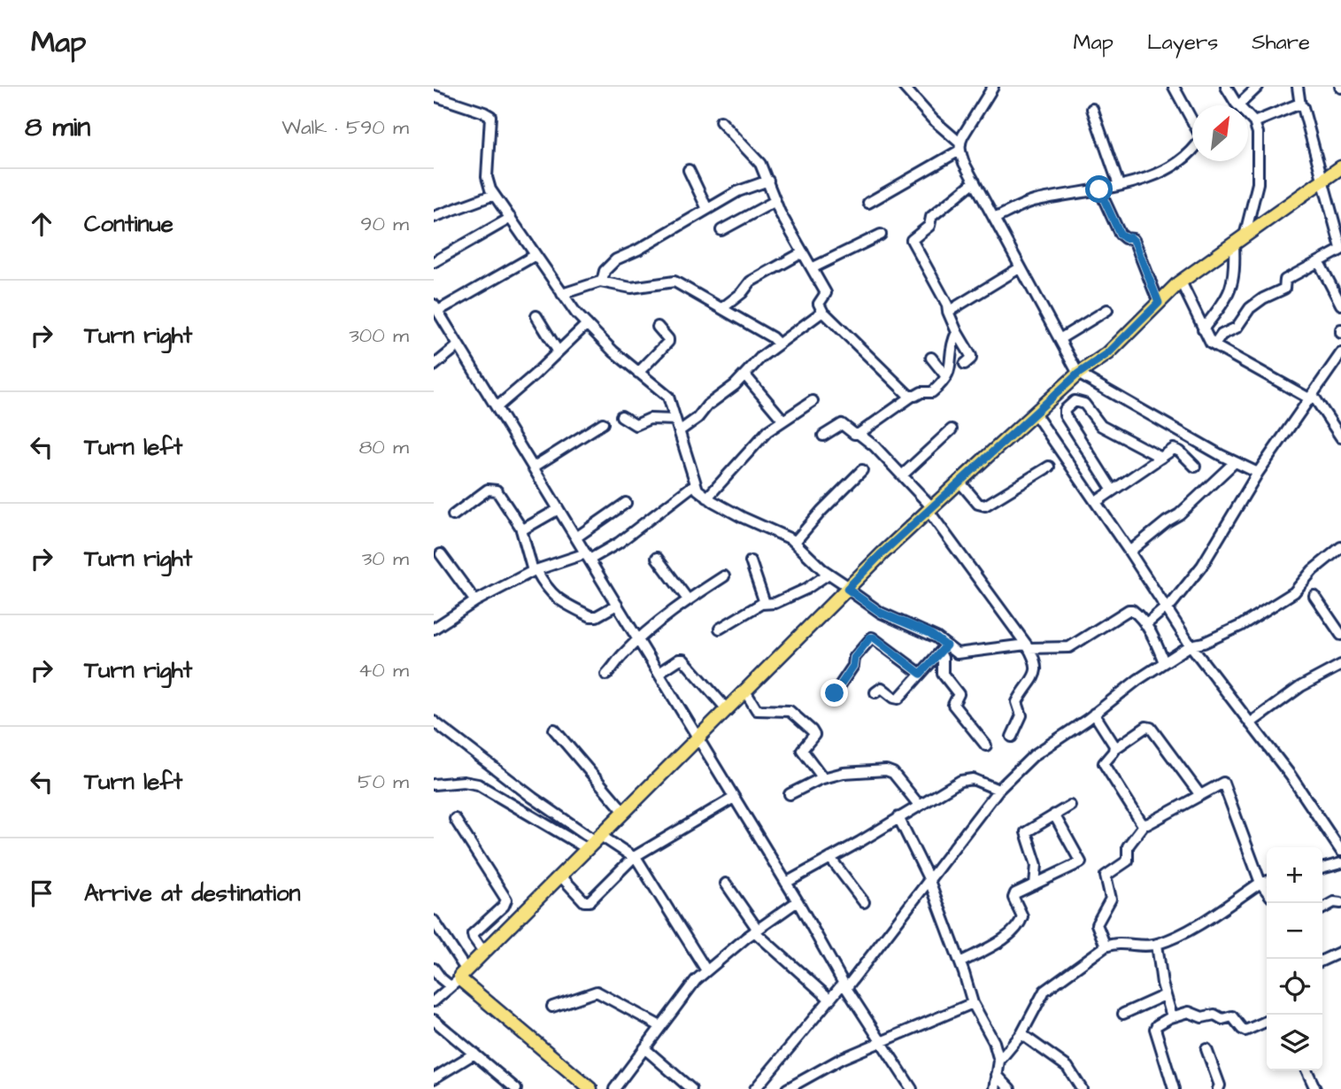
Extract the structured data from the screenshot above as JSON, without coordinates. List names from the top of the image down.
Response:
{
  "north": "top right",
  "page": {
    "header": "Map",
    "nav": ["Map", "Layers", "Share"],
    "heading": ["8 min", "Walk · 590 m"],
    "list": [
      ["Continue", "90 m"],
      ["Turn right", "300 m"],
      ["Turn left", "80 m"],
      ["Turn right", "30 m"],
      ["Turn right", "40 m"],
      ["Turn left", "50 m"],
      "Arrive at destination"
    ],
    "map_buttons": ["+", "−"]
  }
}
